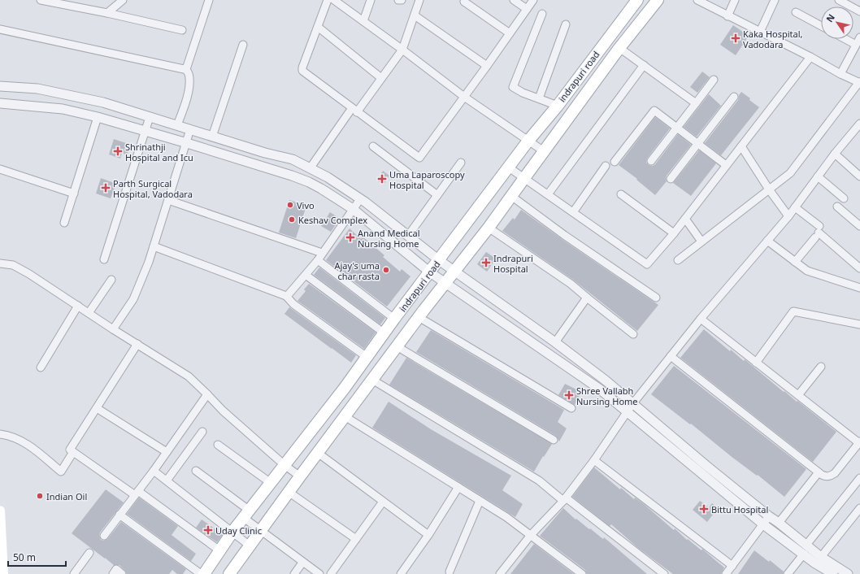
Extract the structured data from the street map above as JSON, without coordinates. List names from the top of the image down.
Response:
{
  "streets": {
    "main road": ["indrapuri road"]
  },
  "places": {
    "health": [
      "Kaka Hospital, Vadodara",
      "Shrinathji Hospital and Icu",
      "Uma Laparoscopy Hospital",
      "Parth Surgical Hospital, Vadodara",
      "Anand Medical Nursing Home",
      "Indrapuri Hospital",
      "Shree Vallabh Nursing Home",
      "Bittu Hospital",
      "Uday Clinic"
    ],
    "other": [
      "Vivo",
      "Keshav Complex",
      "Ajay's uma char rasta",
      "Indian Oil"
    ]
  },
  "scale_bar": "50 m",
  "north": "top left"
}
